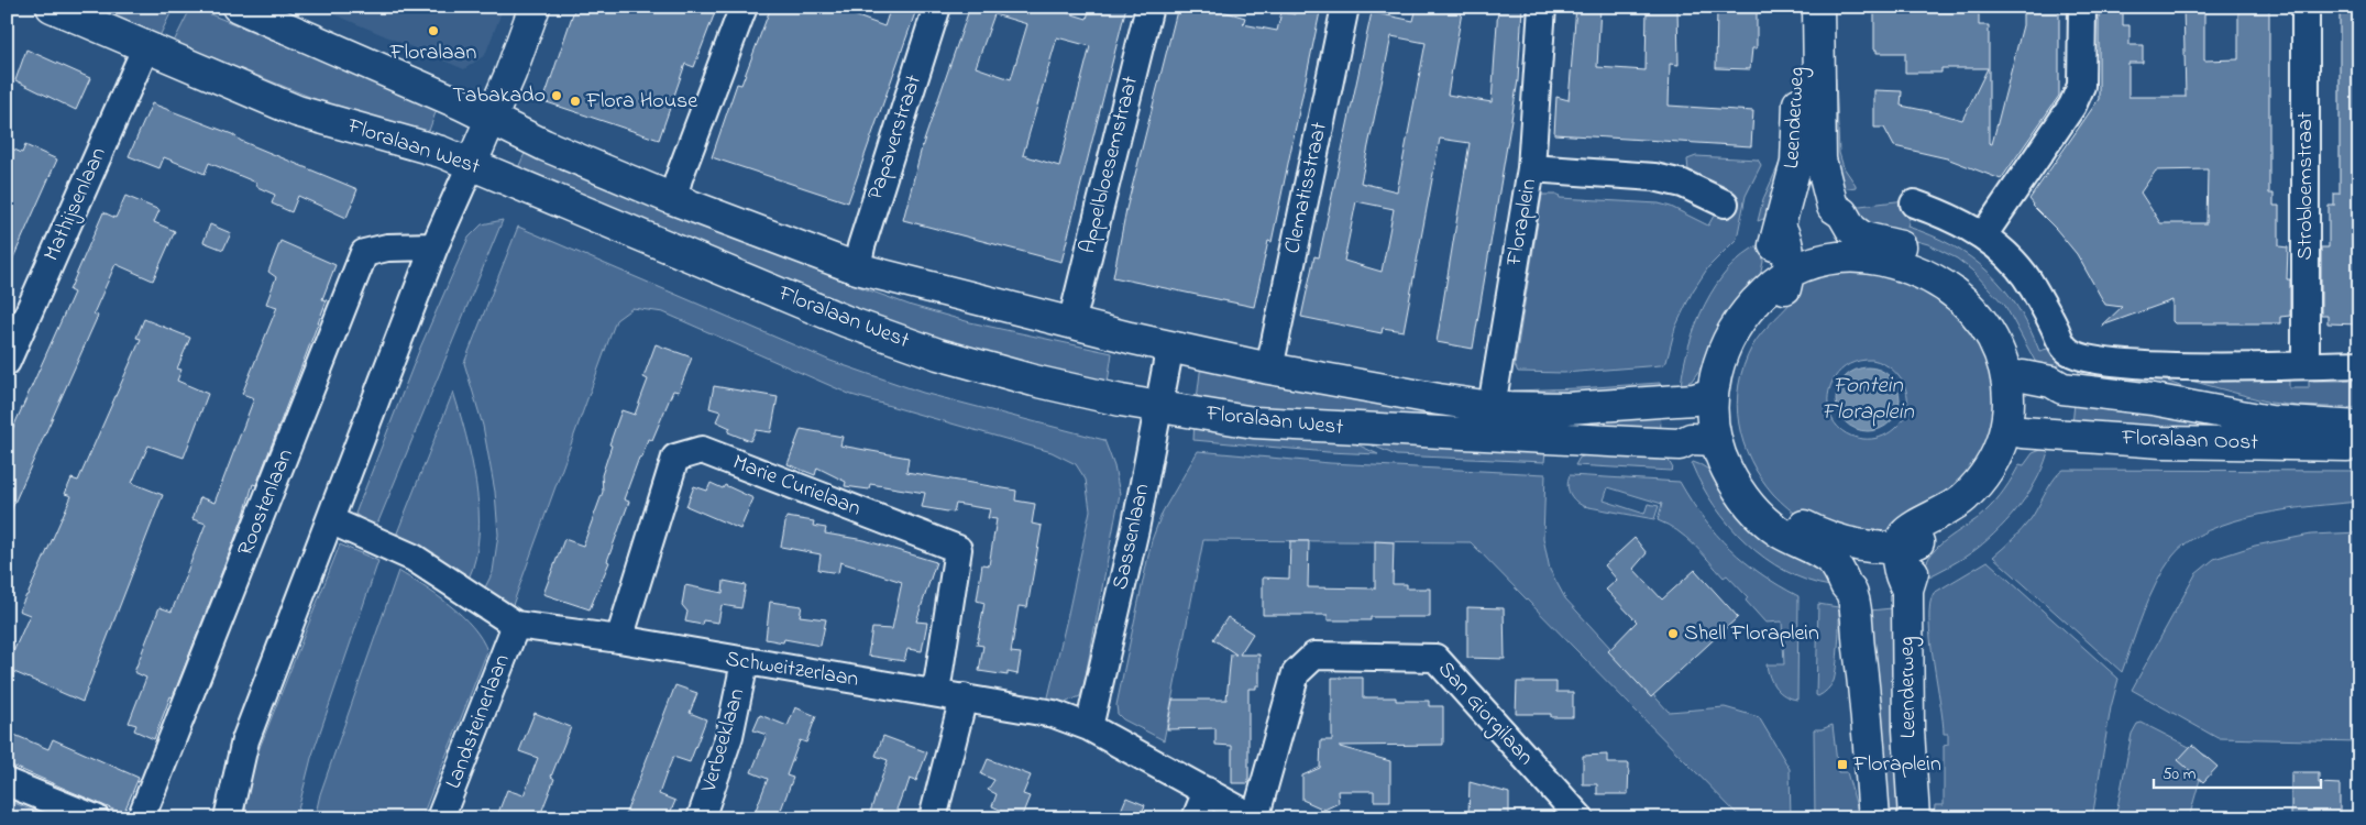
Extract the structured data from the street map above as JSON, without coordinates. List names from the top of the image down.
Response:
{
  "streets": {
    "main road": ["Leenderweg", "Floralaan West", "Floralaan Oost"],
    "street": [
      "Papaverstraat",
      "Appelbloesemstraat",
      "Strobloemstraat",
      "Clematisstraat",
      "Mathijsenlaan",
      "Floraplein",
      "Marie Curielaan",
      "Roostenlaan",
      "Sassenlaan",
      "Schweitzerlaan",
      "San Giorgilaan",
      "Landsteinerlaan",
      "Verbeeklaan"
    ]
  },
  "crossings": [
    ["Papaverstraat", "Floralaan West"],
    ["Floralaan West", "Appelbloesemstraat"],
    ["Floralaan West", "Clematisstraat"],
    ["Floralaan West", "Mathijsenlaan"],
    ["Floralaan West", "Floraplein"],
    ["Floralaan West", "Sassenlaan"],
    ["Marie Curielaan", "Schweitzerlaan"],
    ["Sassenlaan", "Schweitzerlaan"],
    ["Schweitzerlaan", "San Giorgilaan"],
    ["Schweitzerlaan", "Landsteinerlaan"],
    ["Schweitzerlaan", "Verbeeklaan"]
  ],
  "water": ["Fontein Floraplein"],
  "places": {
    "other": [
      "Floralaan",
      "Tabakado",
      "Flora House",
      "Shell Floraplein"
    ],
    "transit": ["Floraplein"]
  },
  "scale_bar": "50 m"
}
